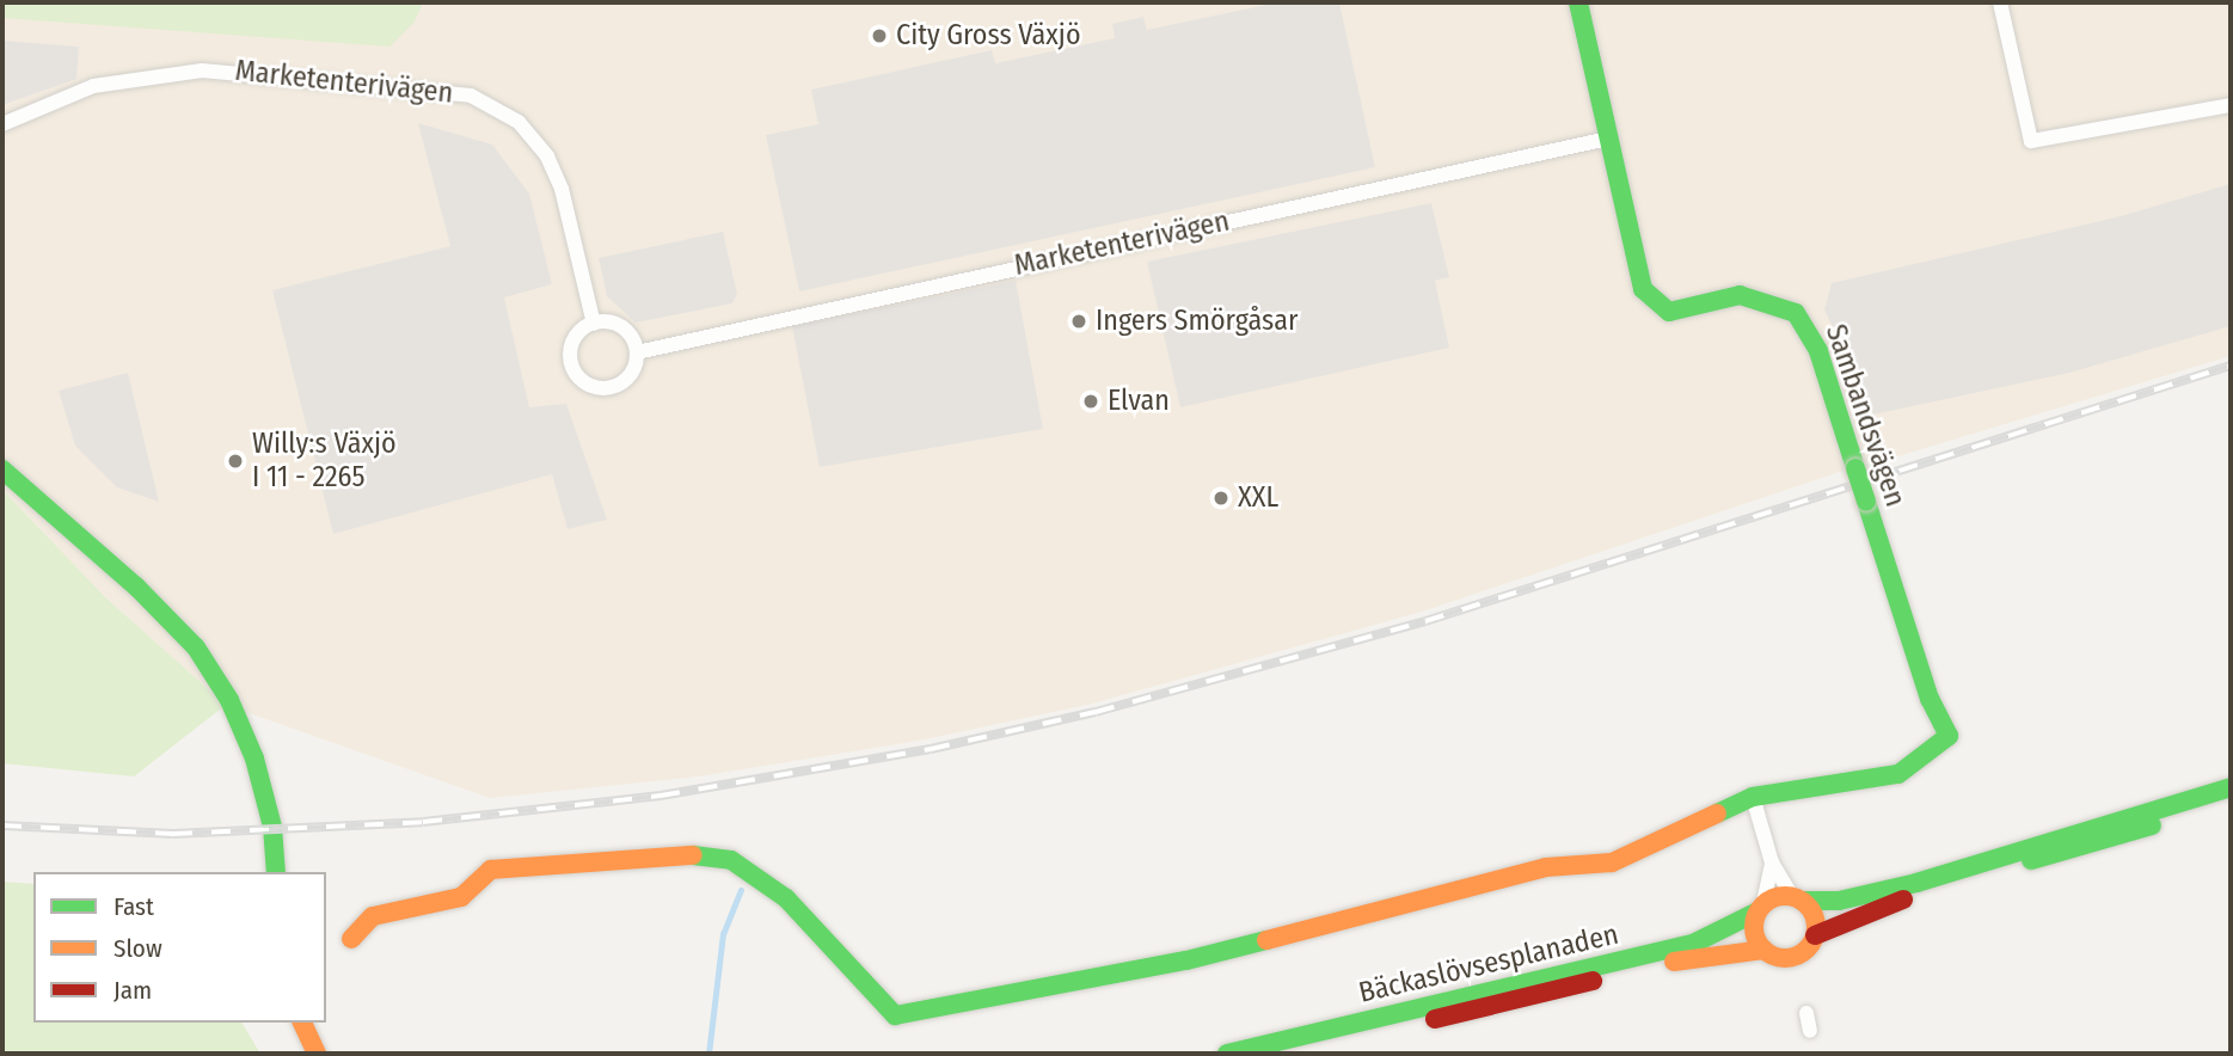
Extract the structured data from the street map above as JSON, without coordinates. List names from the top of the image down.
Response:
{
  "streets": {
    "street": ["Marketenterivägen", "Sambandsvägen", "Bäckaslövsesplanaden"]
  },
  "crossings": [
    ["Marketenterivägen", "Sambandsvägen"]
  ],
  "places": [
    "City Gross Växjö",
    "Ingers Smörgåsar",
    "Elvan",
    "Willy:s Växjö I 11 - 2265",
    "XXL"
  ],
  "legend": ["Fast", "Slow", "Jam"]
}
